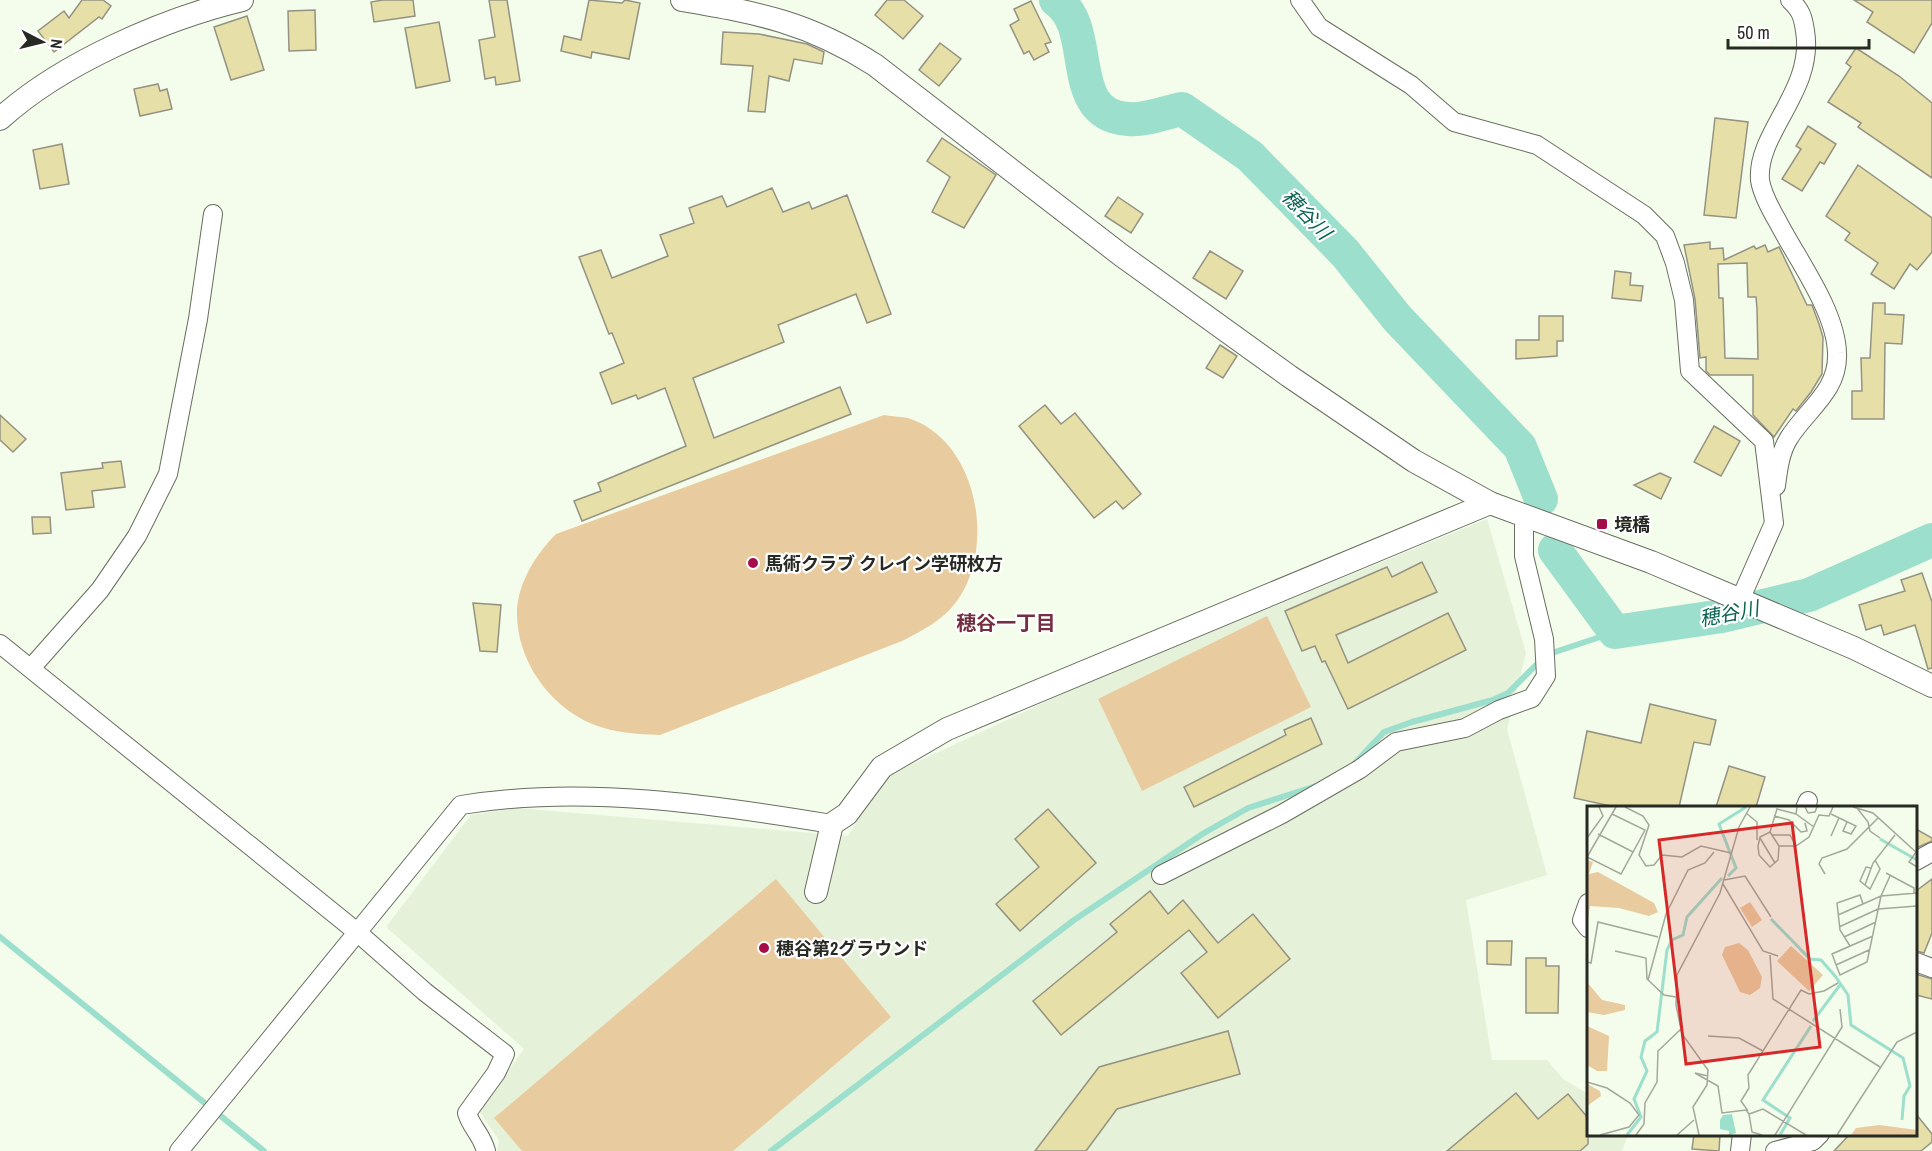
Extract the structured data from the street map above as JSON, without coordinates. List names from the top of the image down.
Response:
{
  "districts": ["穂谷一丁目"],
  "water": ["穂谷川"],
  "places": {
    "transit": ["境橋"],
    "other": ["馬術クラブ クレイン学研枚方", "穂谷第2グラウンド"]
  },
  "scale_bar": "50 m",
  "north": "right"
}
